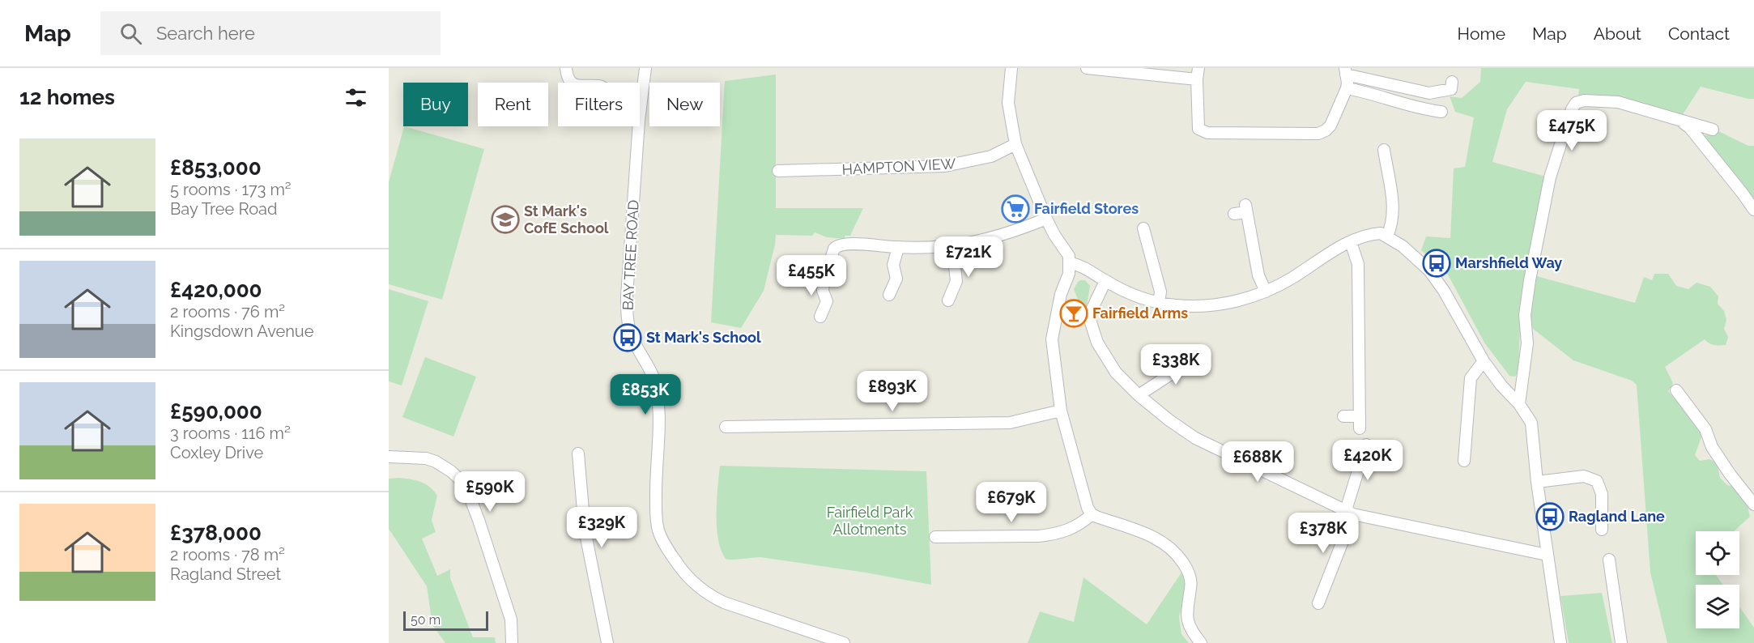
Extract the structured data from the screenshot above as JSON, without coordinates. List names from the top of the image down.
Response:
{
  "streets": {
    "street": ["HAMPTON VIEW", "BAY TREE ROAD"]
  },
  "parks": ["Fairfield Park Allotments"],
  "places": {
    "supermarket": ["Fairfield Stores"],
    "school or university": ["St Mark's CofE School"],
    "bus stop": ["Marshfield Way", "St Mark's School", "Ragland Lane"],
    "bar": ["Fairfield Arms"]
  },
  "scale_bar": "50 m",
  "page": {
    "header": "Map",
    "search": "Search here",
    "nav": [
      "Home",
      "Map",
      "About",
      "Contact"
    ],
    "heading": "12 homes",
    "chip": [
      "Buy",
      "Rent",
      "Filters",
      "New"
    ],
    "price": [
      "£475K",
      "£721K",
      "£455K",
      "£338K",
      "£893K",
      "£853K",
      "£420K",
      "£688K",
      "£590K",
      "£679K",
      "£329K",
      "£378K"
    ],
    "list": [
      {
        "name": "£853,000",
        "note": "5 rooms · 173 m² · Bay Tree Road"
      },
      {
        "name": "£420,000",
        "note": "2 rooms · 76 m² · Kingsdown Avenue"
      },
      {
        "name": "£590,000",
        "note": "3 rooms · 116 m² · Coxley Drive"
      },
      {
        "name": "£378,000",
        "note": "2 rooms · 78 m² · Ragland Street"
      }
    ],
    "scale": "50 m"
  }
}
